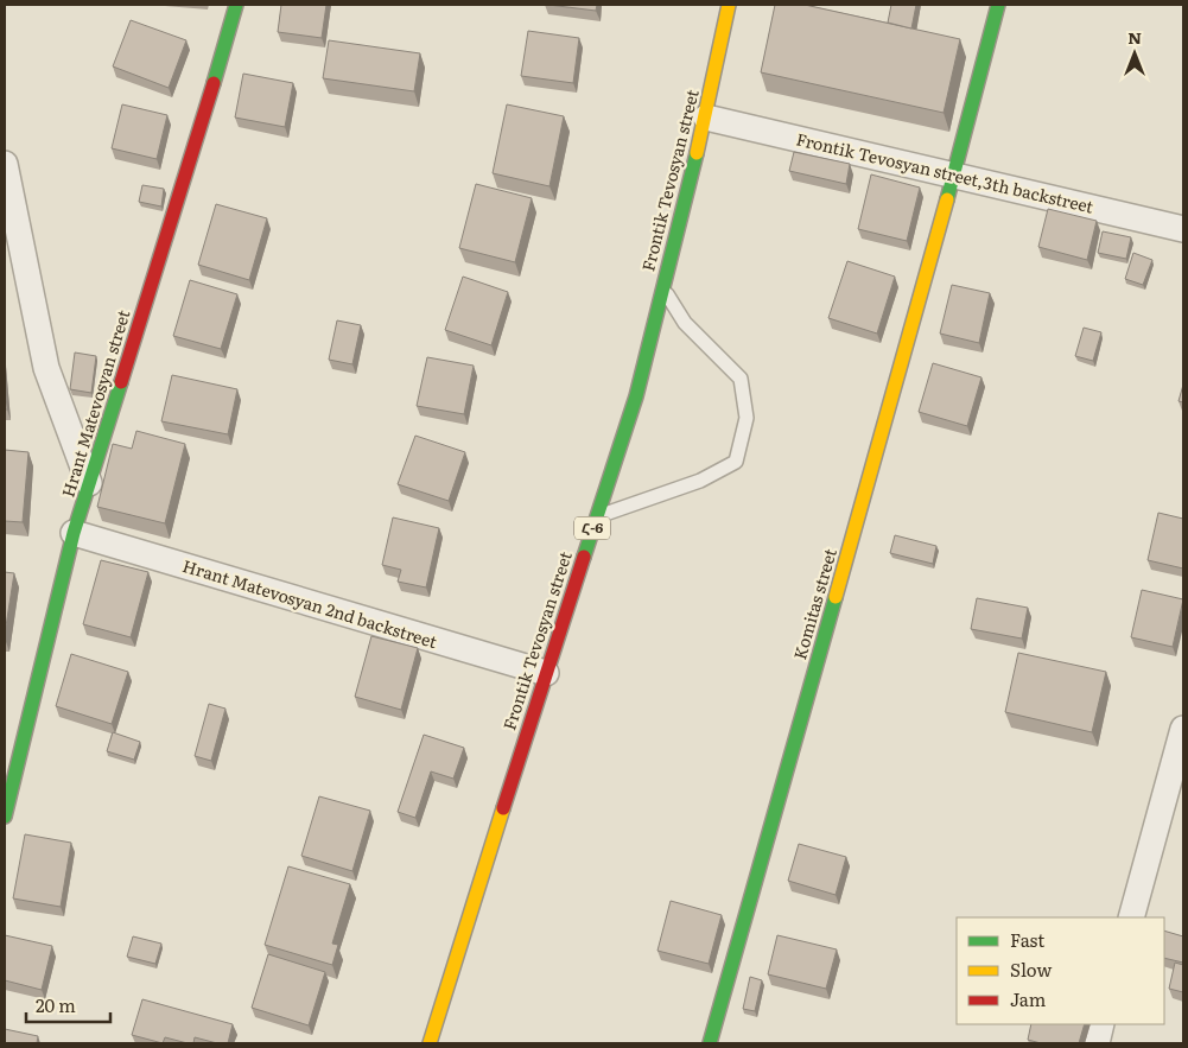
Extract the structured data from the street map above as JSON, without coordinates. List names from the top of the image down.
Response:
{
  "streets": {
    "street": [
      "Frontik Tevosyan street,3th backstreet",
      "Frontik Tevosyan street",
      "Hrant Matevosyan street",
      "Հ-6",
      "Hrant Matevosyan 2nd backstreet",
      "Komitas street"
    ]
  },
  "crossings": [
    ["Frontik Tevosyan street,3th backstreet", "Frontik Tevosyan street"],
    ["Frontik Tevosyan street,3th backstreet", "Komitas street"],
    ["Frontik Tevosyan street", "Hrant Matevosyan 2nd backstreet"],
    ["Hrant Matevosyan street", "Hrant Matevosyan 2nd backstreet"]
  ],
  "legend": ["Fast", "Slow", "Jam"],
  "scale_bar": "20 m",
  "north": "top"
}
